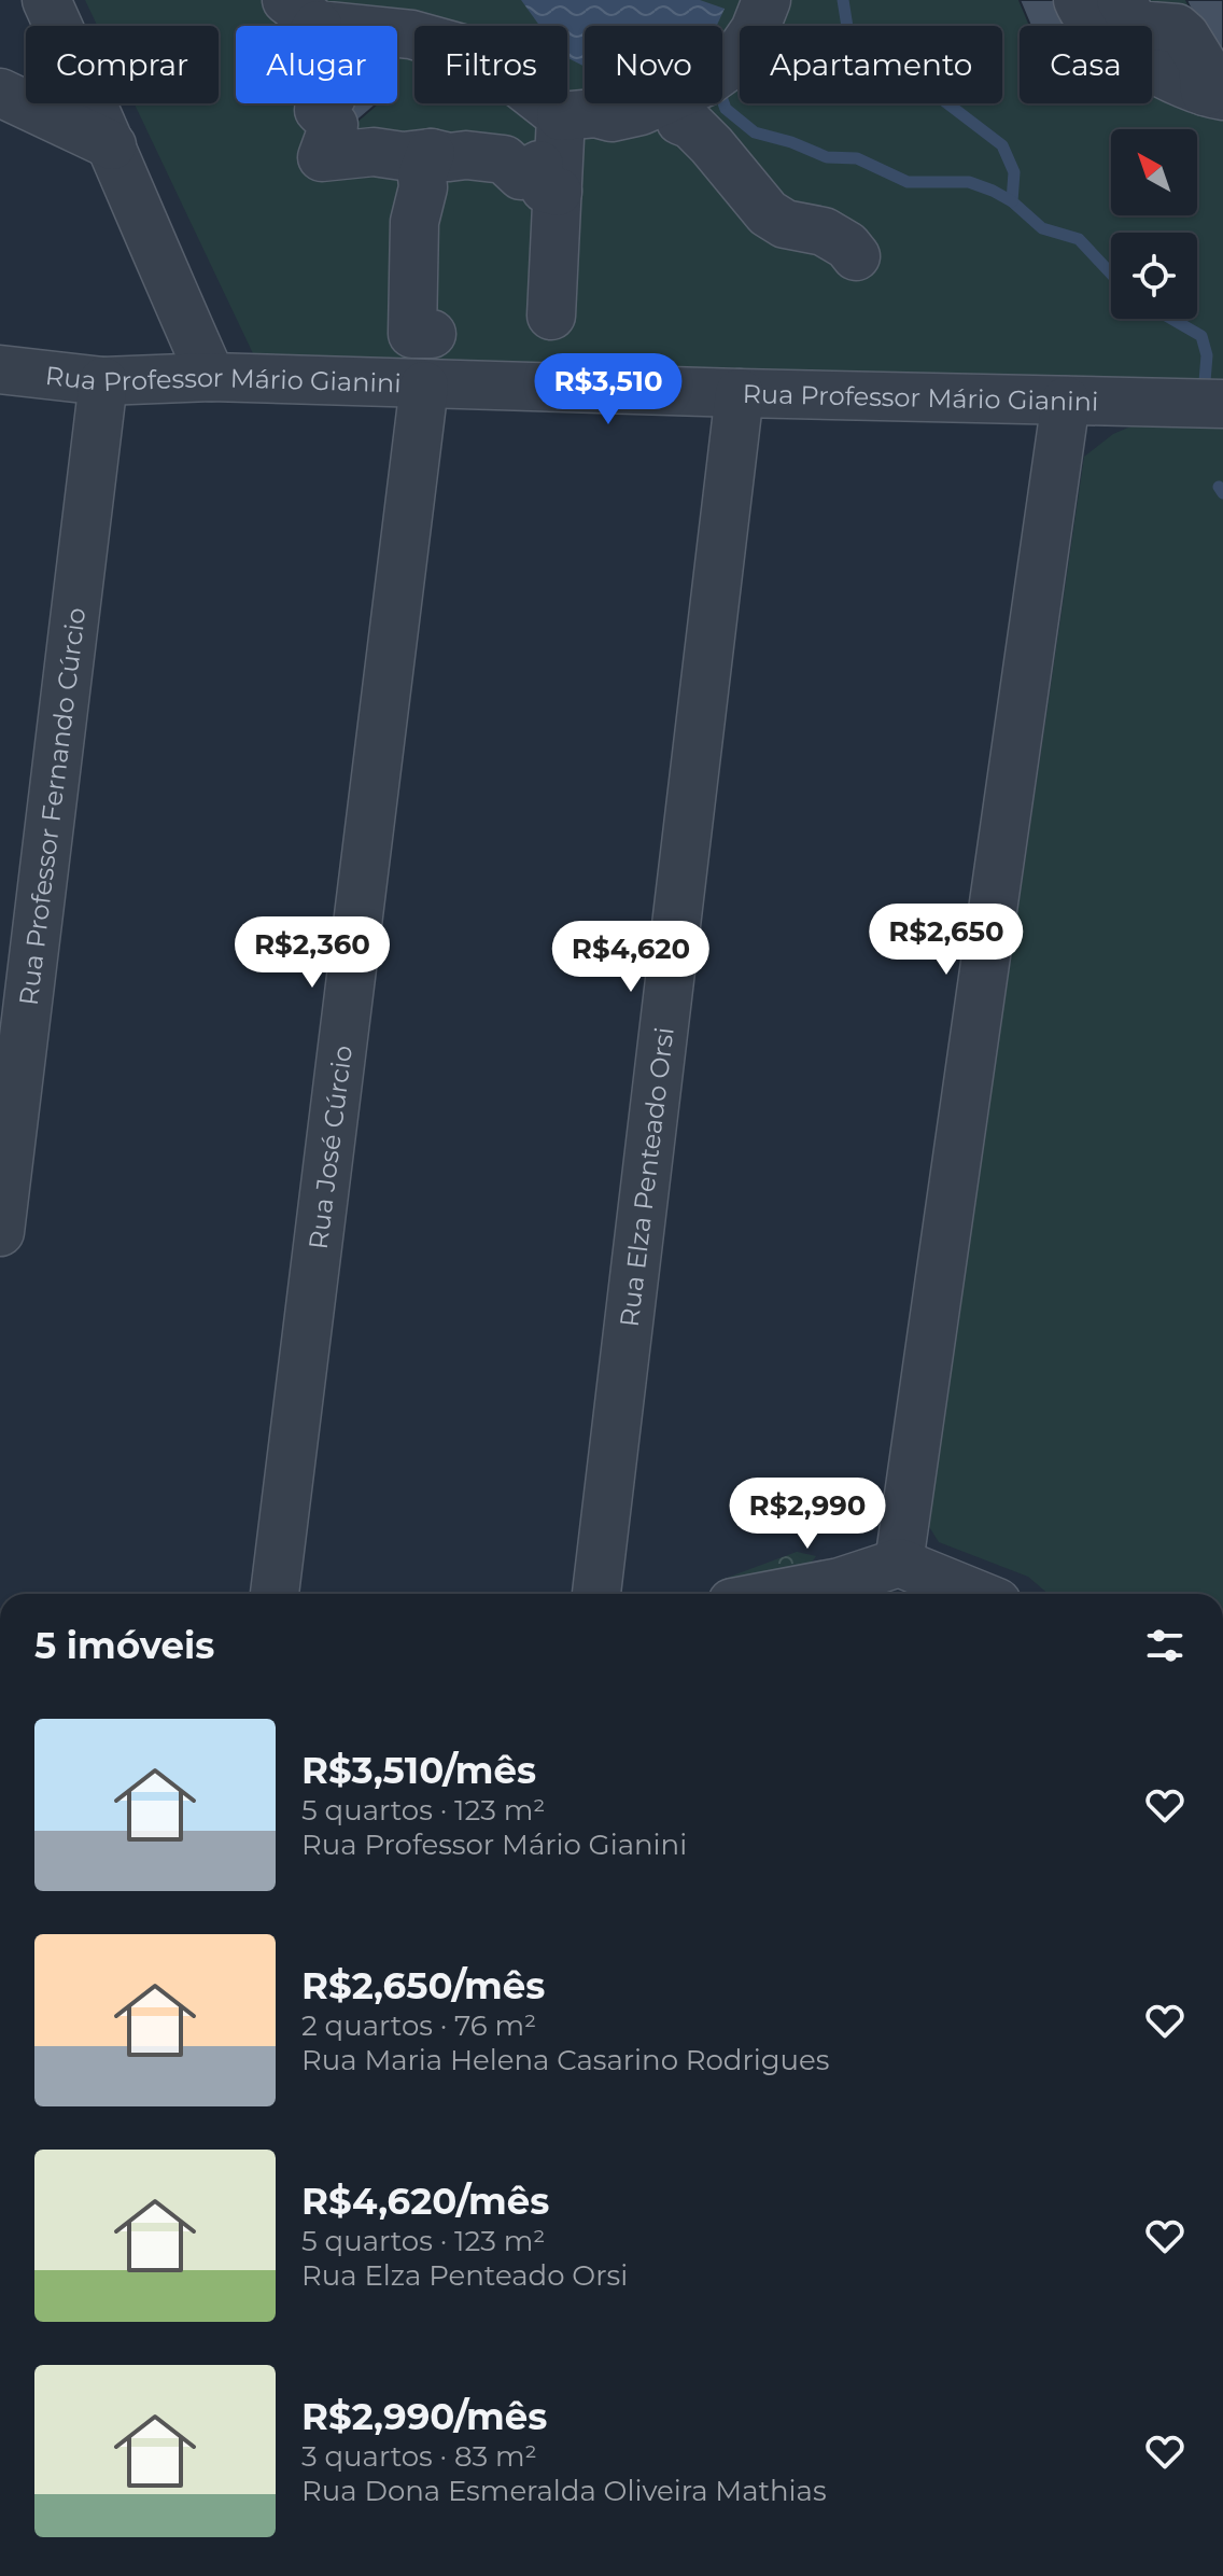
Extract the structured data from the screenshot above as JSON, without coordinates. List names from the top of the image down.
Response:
{
  "streets": {
    "street": [
      "Rua Professor Mário Gianini",
      "Rua Professor Fernando Cúrcio",
      "Rua José Cúrcio",
      "Rua Elza Penteado Orsi"
    ]
  },
  "crossings": [
    ["Rua Professor Mário Gianini", "Rua Professor Fernando Cúrcio"],
    ["Rua Professor Mário Gianini", "Rua José Cúrcio"],
    ["Rua Professor Mário Gianini", "Rua Elza Penteado Orsi"]
  ],
  "north": "top left",
  "page": {
    "chip": [
      "Comprar",
      "Alugar",
      "Filtros",
      "Novo",
      "Apartamento",
      "Casa"
    ],
    "price": [
      "R$3,510",
      "R$2,650",
      "R$2,360",
      "R$4,620",
      "R$2,990"
    ],
    "heading": "5 imóveis",
    "list": [
      {
        "name": "R$3,510/mês",
        "note": "5 quartos · 123 m² · Rua Professor Mário Gianini"
      },
      {
        "name": "R$2,650/mês",
        "note": "2 quartos · 76 m² · Rua Maria Helena Casarino Rodrigues"
      },
      {
        "name": "R$4,620/mês",
        "note": "5 quartos · 123 m² · Rua Elza Penteado Orsi"
      },
      {
        "name": "R$2,990/mês",
        "note": "3 quartos · 83 m² · Rua Dona Esmeralda Oliveira Mathias"
      }
    ]
  }
}
